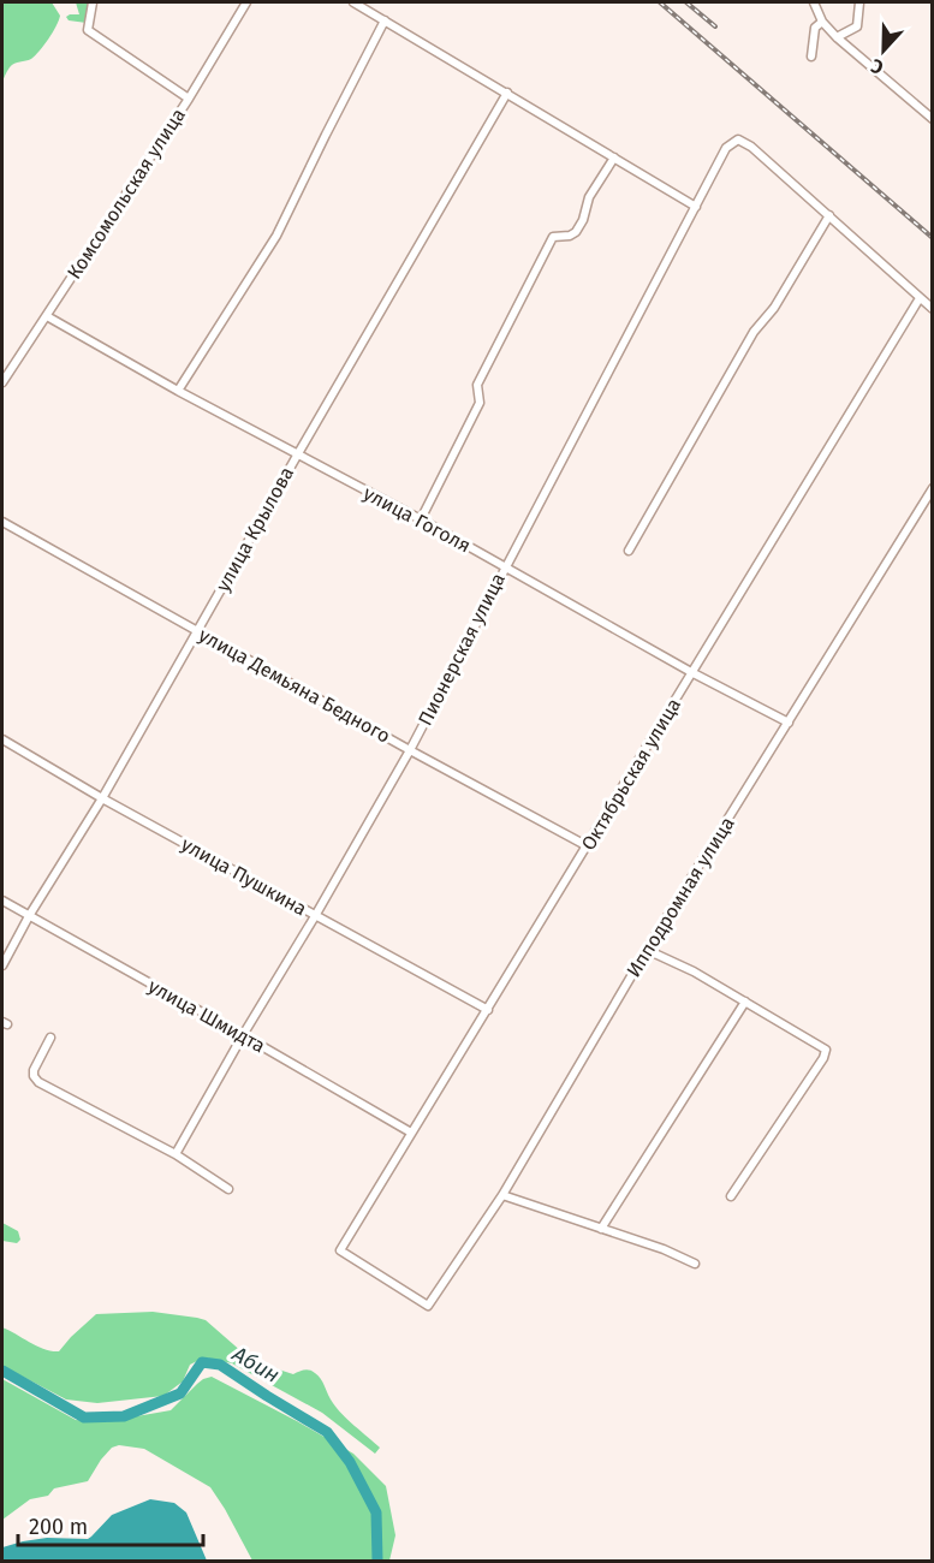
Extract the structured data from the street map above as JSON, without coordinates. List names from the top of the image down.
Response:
{
  "streets": {
    "street": [
      "Комсомольская улица",
      "улица Гоголя",
      "улица Крылова",
      "Пионерская улица",
      "улица Демьяна Бедного",
      "Октябрьская улица",
      "улица Пушкина",
      "Ипподромная улица",
      "улица Шмидта"
    ]
  },
  "crossings": [
    ["Комсомольская улица", "улица Гоголя"],
    ["улица Гоголя", "улица Крылова"],
    ["улица Гоголя", "Пионерская улица"],
    ["улица Гоголя", "Октябрьская улица"],
    ["улица Гоголя", "Ипподромная улица"],
    ["улица Крылова", "улица Демьяна Бедного"],
    ["улица Крылова", "улица Пушкина"],
    ["улица Крылова", "улица Шмидта"],
    ["Пионерская улица", "улица Демьяна Бедного"],
    ["Пионерская улица", "улица Пушкина"],
    ["Пионерская улица", "улица Шмидта"],
    ["улица Демьяна Бедного", "Октябрьская улица"],
    ["Октябрьская улица", "улица Пушкина"],
    ["Октябрьская улица", "Ипподромная улица"],
    ["Октябрьская улица", "улица Шмидта"]
  ],
  "water": ["Абин"],
  "scale_bar": "200 m",
  "north": "bottom"
}
